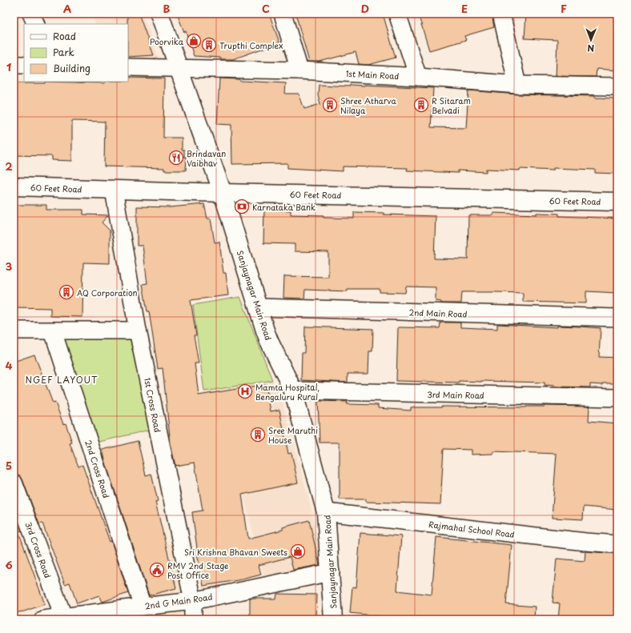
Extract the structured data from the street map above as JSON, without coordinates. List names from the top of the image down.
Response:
{
  "streets": {
    "street": [
      "1st Main Road",
      "60 Feet Road",
      "Sanjaynagar Main Road",
      "2nd Main Road",
      "3rd Main Road",
      "1st Cross Road",
      "2nd Cross Road",
      "Rajmahal School Road",
      "3rd Cross Road",
      "2nd G Main Road"
    ]
  },
  "crossings": [
    ["1st Main Road", "Sanjaynagar Main Road"],
    ["60 Feet Road", "Sanjaynagar Main Road"],
    ["60 Feet Road", "1st Cross Road"],
    ["Sanjaynagar Main Road", "2nd Main Road"],
    ["Sanjaynagar Main Road", "3rd Main Road"],
    ["Sanjaynagar Main Road", "Rajmahal School Road"],
    ["Sanjaynagar Main Road", "2nd G Main Road"],
    ["1st Cross Road", "2nd G Main Road"],
    ["2nd Cross Road", "2nd G Main Road"],
    ["3rd Cross Road", "2nd G Main Road"]
  ],
  "districts": ["NGEF LAYOUT"],
  "places": {
    "shop": ["Poorvika", "Sri Krishna Bhavan Sweets"],
    "building": [
      "Trupthi Complex",
      "Shree Atharva Nilaya",
      "R Sitaram Belvadi",
      "AQ Corporation",
      "Sree Maruthi House"
    ],
    "restaurant": ["Brindavan Vaibhav"],
    "bank": ["Karnataka Bank"],
    "hospital": ["Mamta Hospital, Bengaluru Rural"],
    "public building": ["RMV 2nd Stage Post Office"]
  },
  "legend": ["Road", "Park", "Building"],
  "north": "bottom",
  "grid": {
    "columns": [
      "A",
      "B",
      "C",
      "D",
      "E",
      "F"
    ],
    "rows": [
      "1",
      "2",
      "3",
      "4",
      "5",
      "6"
    ]
  }
}
